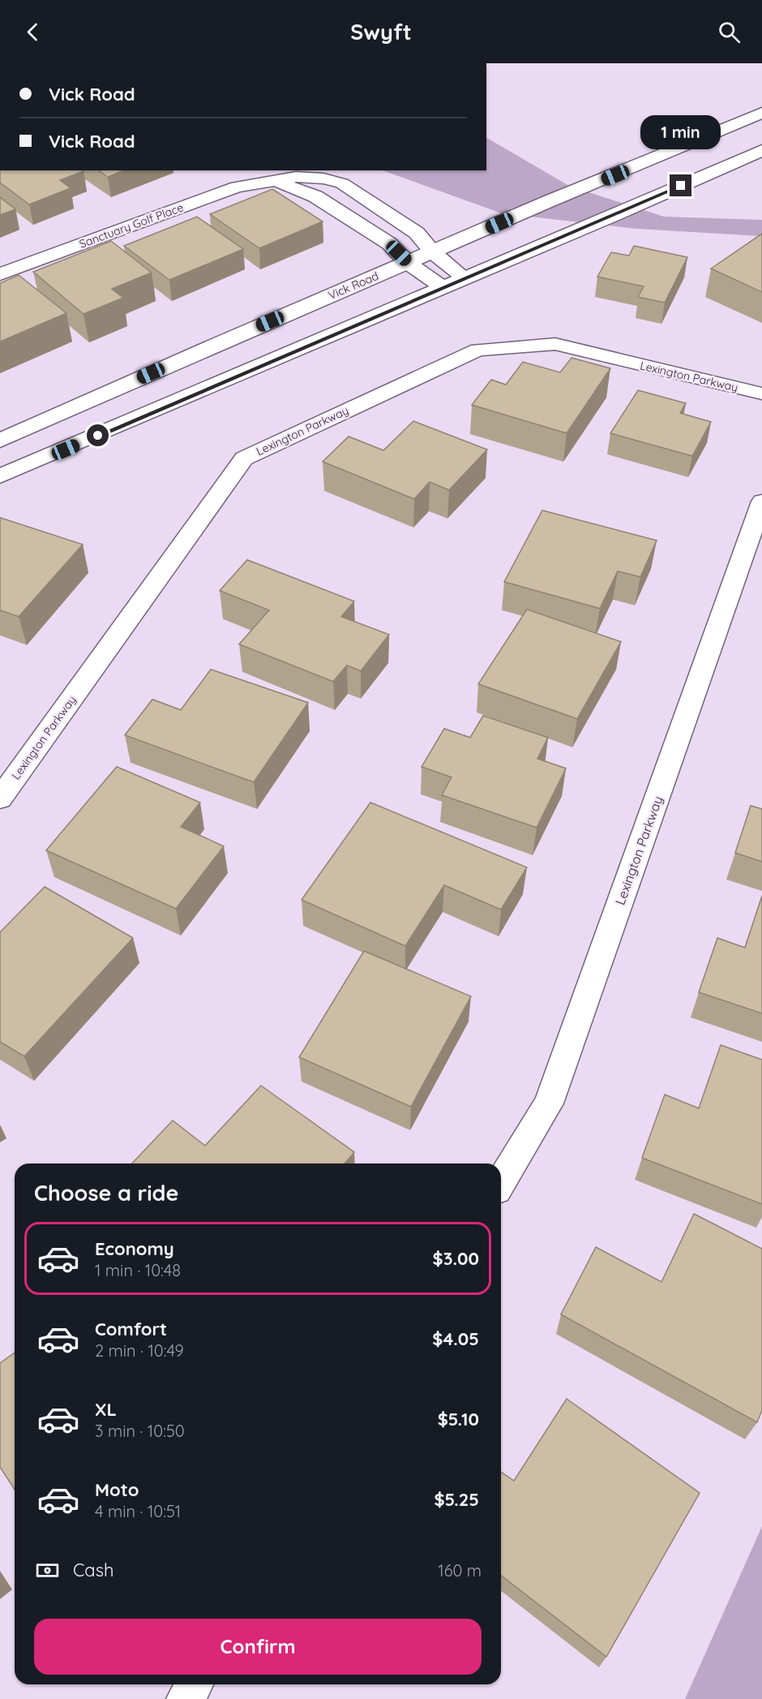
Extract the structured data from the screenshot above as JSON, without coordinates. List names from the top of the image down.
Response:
{
  "streets": {
    "street": ["Sanctuary Golf Place", "Vick Road", "Lexington Parkway"]
  },
  "crossings": [
    ["Sanctuary Golf Place", "Vick Road"]
  ],
  "page": {
    "header": "Swyft",
    "banner": ["Vick Road", "Vick Road"],
    "bubble": "1 min",
    "heading": "Choose a ride",
    "list": [
      {
        "name": "Economy",
        "note": "1 min · 10:48",
        "value": "$3.00"
      },
      {
        "name": "Comfort",
        "note": "2 min · 10:49",
        "value": "$4.05"
      },
      {
        "name": "XL",
        "note": "3 min · 10:50",
        "value": "$5.10"
      },
      {
        "name": "Moto",
        "note": "4 min · 10:51",
        "value": "$5.25"
      }
    ],
    "pay": ["Cash", "160 m"],
    "buttons": "Confirm"
  }
}
